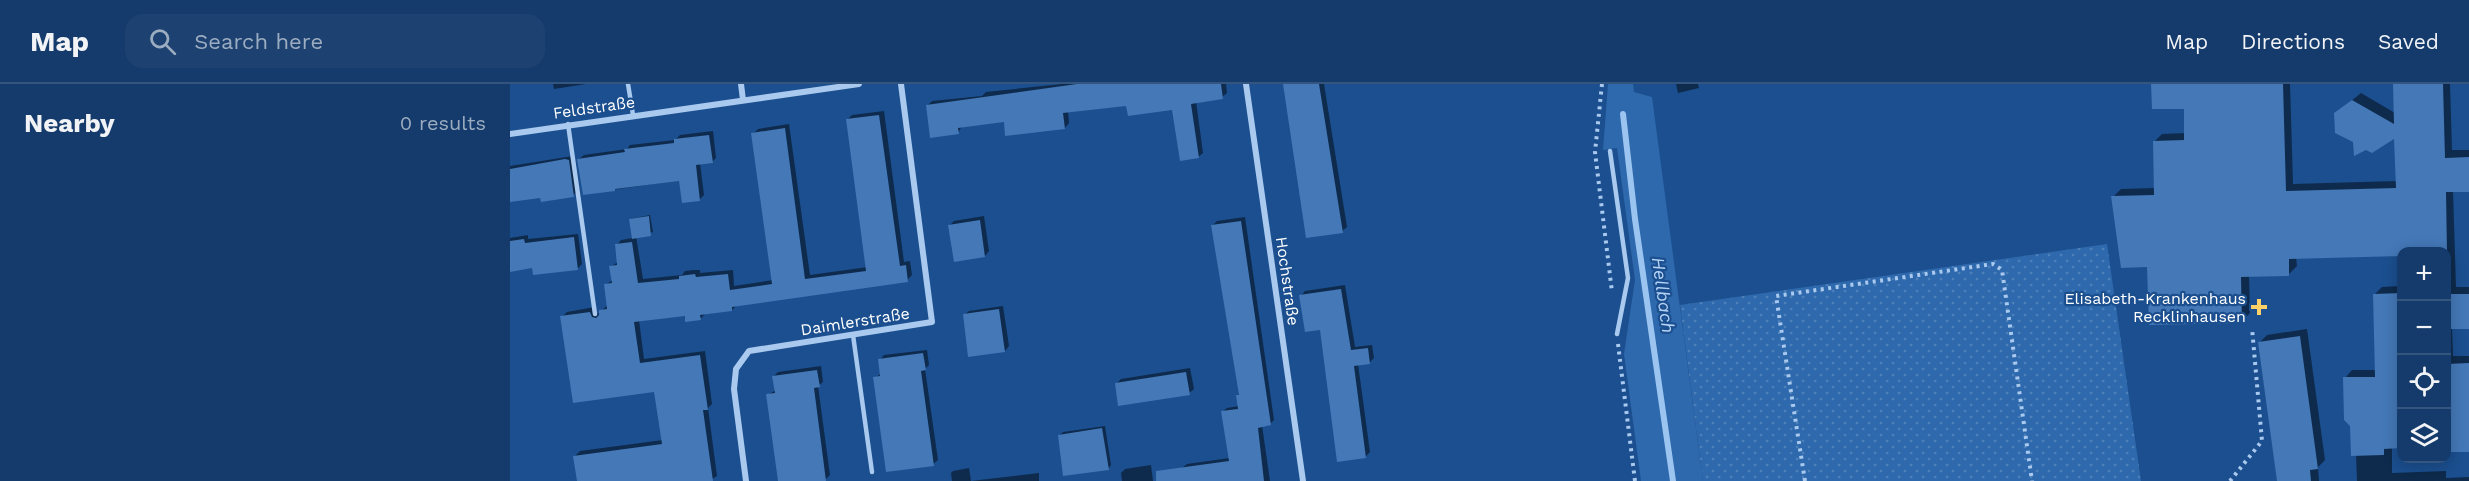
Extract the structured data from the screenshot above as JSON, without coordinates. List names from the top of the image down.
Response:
{
  "streets": {
    "street": ["Feldstraße", "Hochstraße", "Daimlerstraße"]
  },
  "water": ["Hellbach"],
  "places": {
    "health": ["Elisabeth-Krankenhaus Recklinhausen"]
  },
  "page": {
    "header": "Map",
    "search": "Search here",
    "nav": ["Map", "Directions", "Saved"],
    "heading": ["Nearby", "0 results"],
    "map_buttons": ["+", "−"]
  }
}
